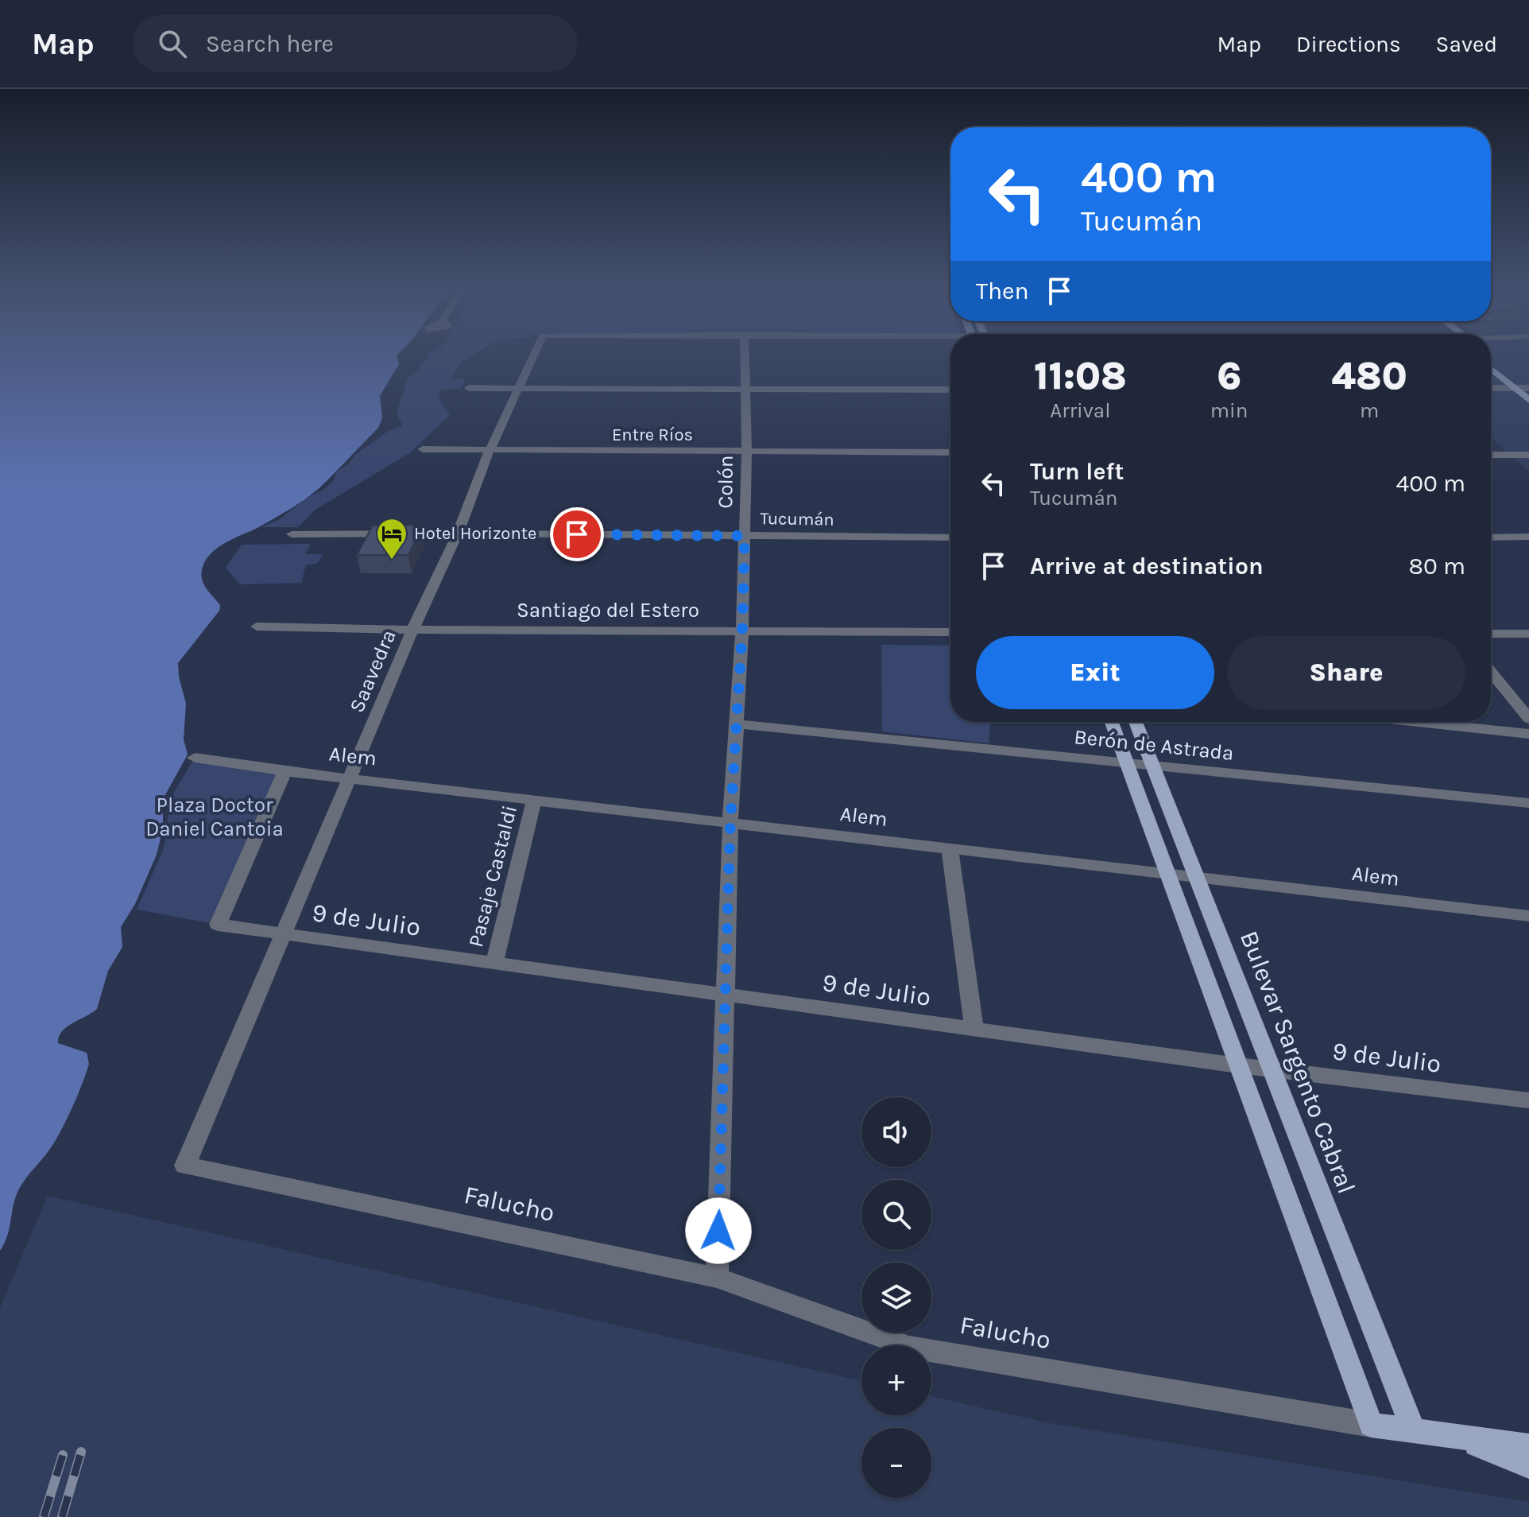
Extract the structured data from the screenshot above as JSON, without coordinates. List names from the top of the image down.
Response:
{
  "streets": {
    "main road": ["Bulevar Sargento Cabral", "Falucho"],
    "street": [
      "Entre Ríos",
      "Colón",
      "Tucumán",
      "Santiago del Estero",
      "Saavedra",
      "Berón de Astrada",
      "Alem",
      "Pasaje Castaldi",
      "9 de Julio"
    ]
  },
  "crossings": [
    ["Entre Ríos", "Colón"],
    ["Entre Ríos", "Saavedra"],
    ["Colón", "Tucumán"],
    ["Colón", "Santiago del Estero"],
    ["Colón", "Berón de Astrada"],
    ["Colón", "Alem"],
    ["Colón", "9 de Julio"],
    ["Colón", "Falucho"],
    ["Tucumán", "Saavedra"],
    ["Santiago del Estero", "Saavedra"],
    ["Saavedra", "Alem"],
    ["Saavedra", "9 de Julio"],
    ["Saavedra", "Falucho"],
    ["Berón de Astrada", "Bulevar Sargento Cabral"],
    ["Alem", "Pasaje Castaldi"],
    ["Alem", "9 de Julio"],
    ["Alem", "Bulevar Sargento Cabral"],
    ["Pasaje Castaldi", "9 de Julio"],
    ["9 de Julio", "Bulevar Sargento Cabral"],
    ["Bulevar Sargento Cabral", "Falucho"]
  ],
  "parks": ["Plaza Doctor Daniel Cantoia"],
  "places": {
    "hotel": ["Hotel Horizonte"]
  },
  "page": {
    "header": "Map",
    "search": "Search here",
    "nav": ["Map", "Directions", "Saved"],
    "turn": ["400 m", "Tucumán"],
    "then": "Then",
    "eta": [
      "11:08",
      "Arrival",
      "6",
      "min",
      "480",
      "m"
    ],
    "list": [
      {
        "name": "Turn left",
        "note": "Tucumán",
        "value": "400 m"
      },
      {
        "name": "Arrive at destination",
        "value": "80 m"
      }
    ],
    "buttons": ["Exit", "Share"],
    "map_buttons": ["+", "−"]
  }
}
